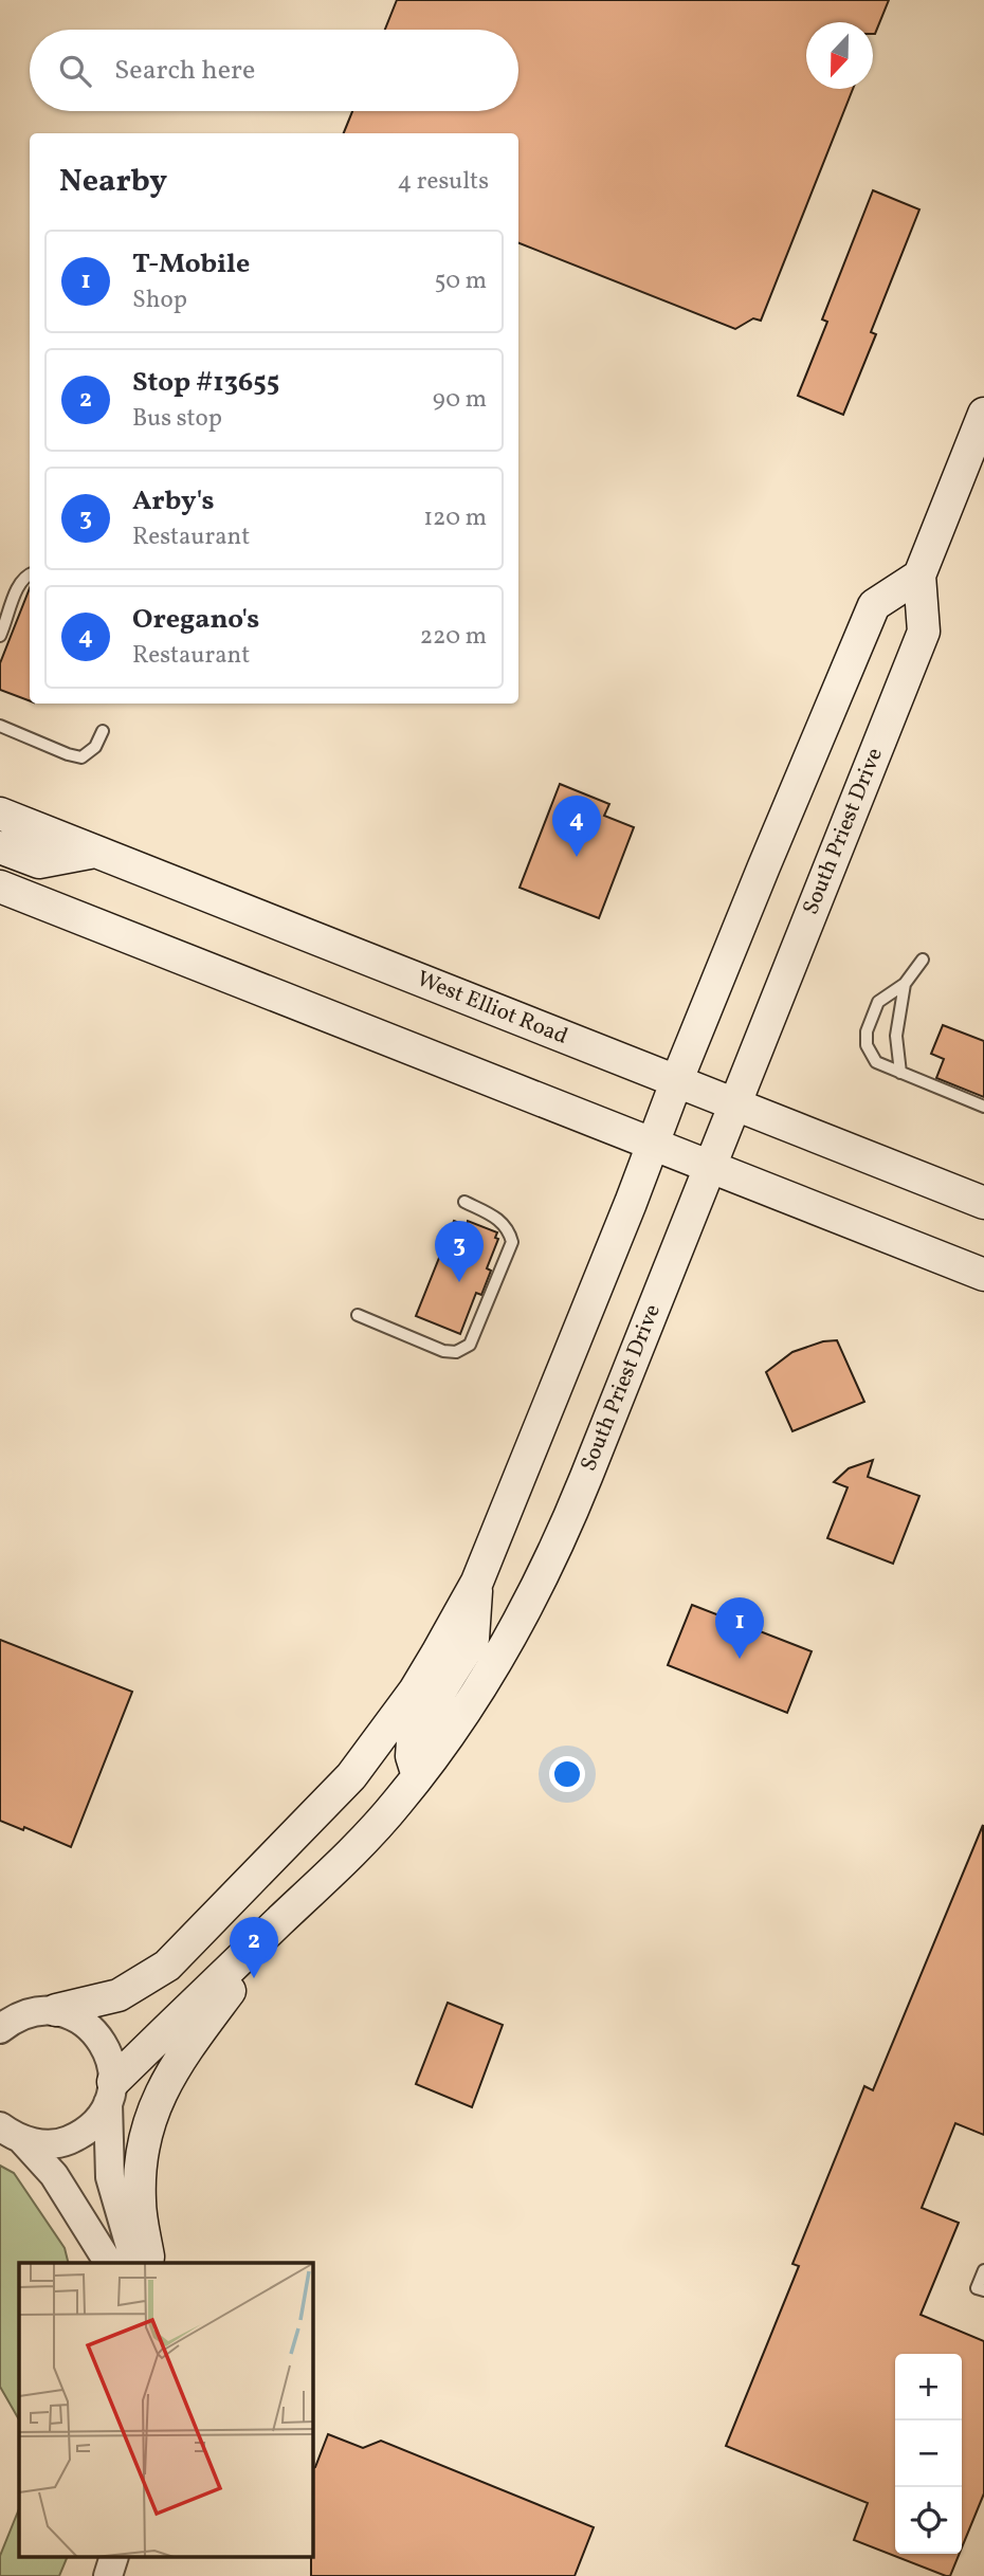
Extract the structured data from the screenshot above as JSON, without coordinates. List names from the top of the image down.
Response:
{
  "streets": {
    "main road": ["South Priest Drive", "West Elliot Road"]
  },
  "crossings": [
    ["South Priest Drive", "West Elliot Road"]
  ],
  "north": "bottom",
  "page": {
    "search": "Search here",
    "heading": ["Nearby", "4 results"],
    "list": [
      {
        "mark": "1",
        "name": "T-Mobile",
        "note": "Shop",
        "value": "50 m"
      },
      {
        "mark": "2",
        "name": "Stop #13655",
        "note": "Bus stop",
        "value": "90 m"
      },
      {
        "mark": "3",
        "name": "Arby's",
        "note": "Restaurant",
        "value": "120 m"
      },
      {
        "mark": "4",
        "name": "Oregano's",
        "note": "Restaurant",
        "value": "220 m"
      }
    ],
    "pins": [
      "4",
      "3",
      "1",
      "2"
    ],
    "map_buttons": ["+", "−"]
  }
}
